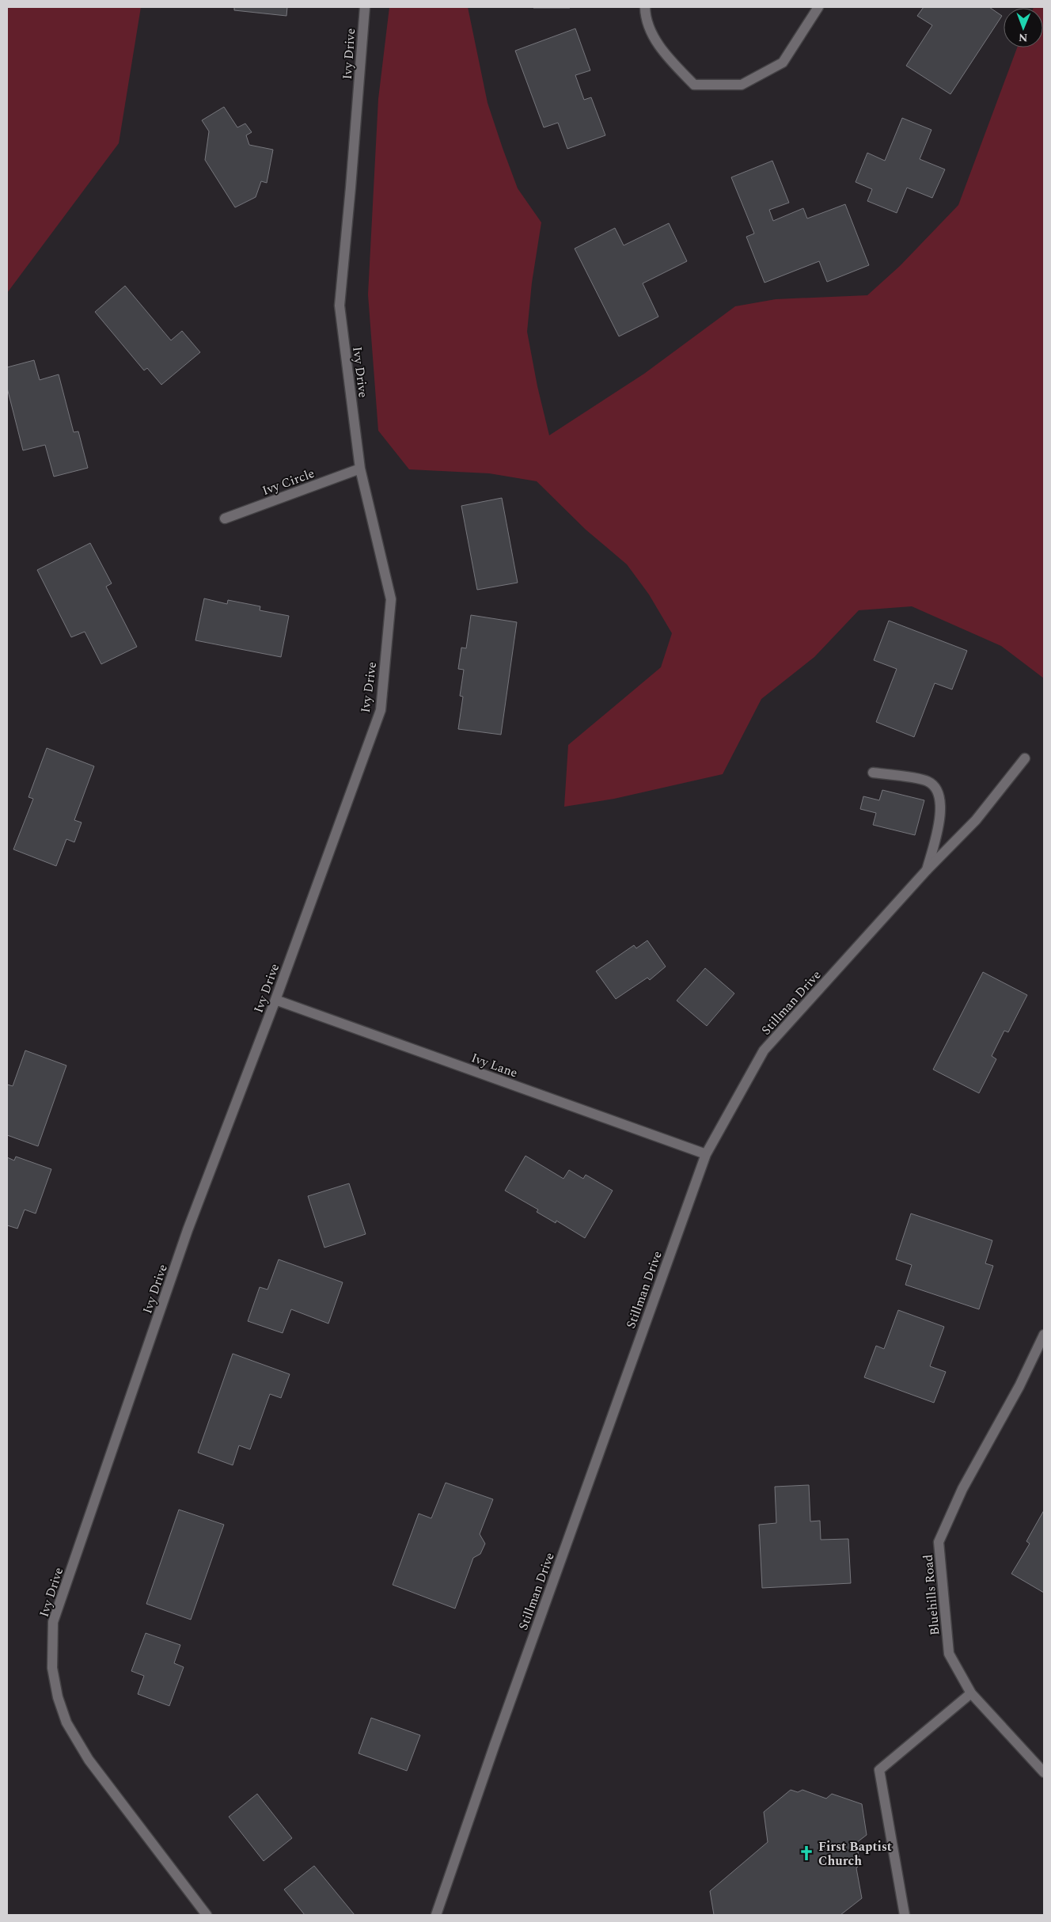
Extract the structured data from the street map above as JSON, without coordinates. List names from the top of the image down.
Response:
{
  "streets": {
    "street": [
      "Ivy Drive",
      "Ivy Circle",
      "Stillman Drive",
      "Ivy Lane",
      "Bluehills Road"
    ]
  },
  "crossings": [
    ["Ivy Drive", "Ivy Circle"],
    ["Ivy Drive", "Ivy Lane"],
    ["Stillman Drive", "Ivy Lane"]
  ],
  "places": {
    "church": ["First Baptist Church"]
  },
  "north": "bottom"
}
